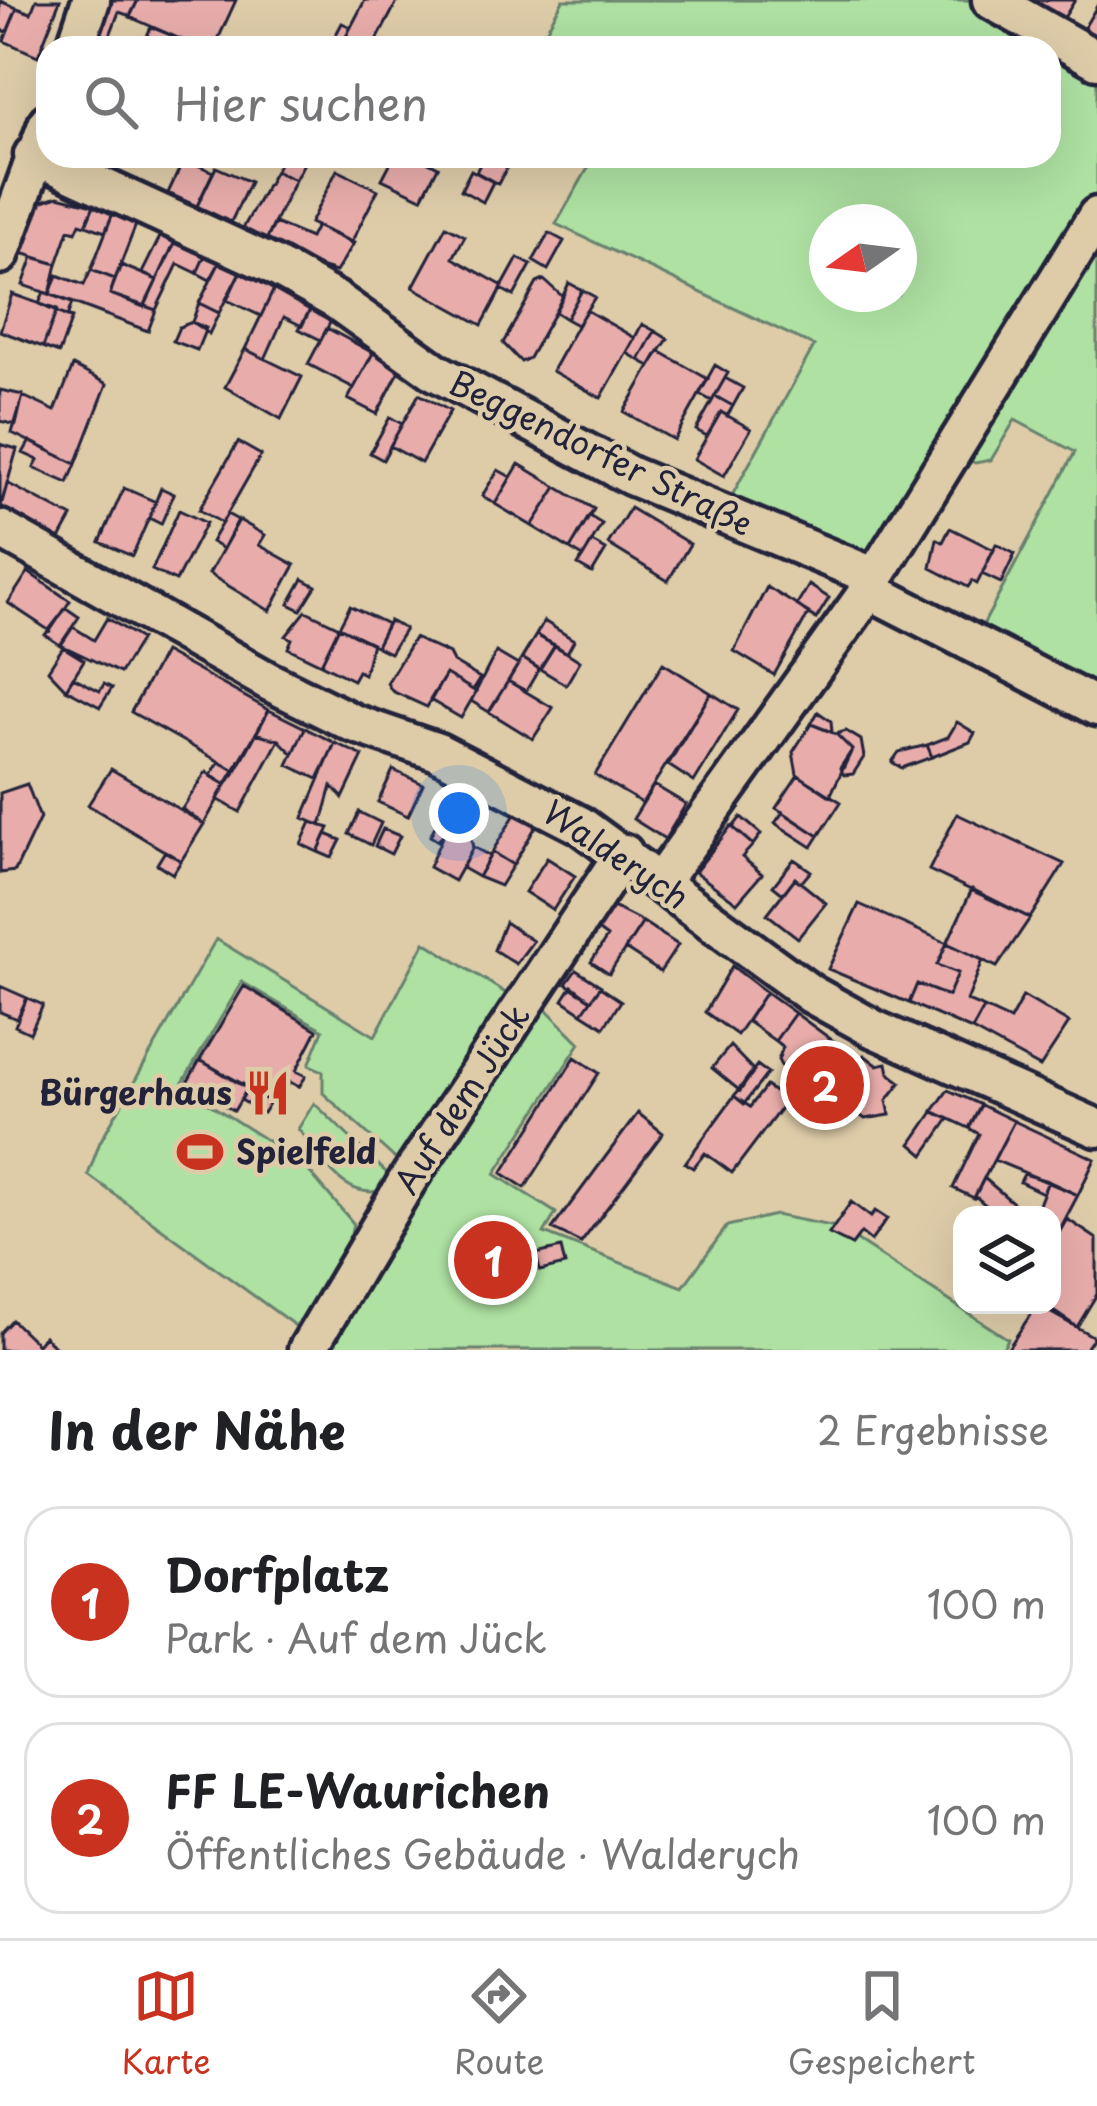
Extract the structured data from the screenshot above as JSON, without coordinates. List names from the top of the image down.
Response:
{
  "streets": {
    "street": ["Beggendorfer Straße", "Walderych", "Auf dem Jück"]
  },
  "crossings": [
    ["Walderych", "Auf dem Jück"]
  ],
  "places": {
    "restaurant": ["Bürgerhaus"],
    "sports": ["Spielfeld"]
  },
  "north": "left",
  "page": {
    "search": "Hier suchen",
    "pins": ["2", "1"],
    "heading": ["In der Nähe", "2 Ergebnisse"],
    "list": [
      {
        "mark": "1",
        "name": "Dorfplatz",
        "note": "Park · Auf dem Jück",
        "value": "100 m"
      },
      {
        "mark": "2",
        "name": "FF LE-Waurichen",
        "note": "Öffentliches Gebäude · Walderych",
        "value": "100 m"
      }
    ],
    "nav": ["Karte", "Route", "Gespeichert"]
  }
}
